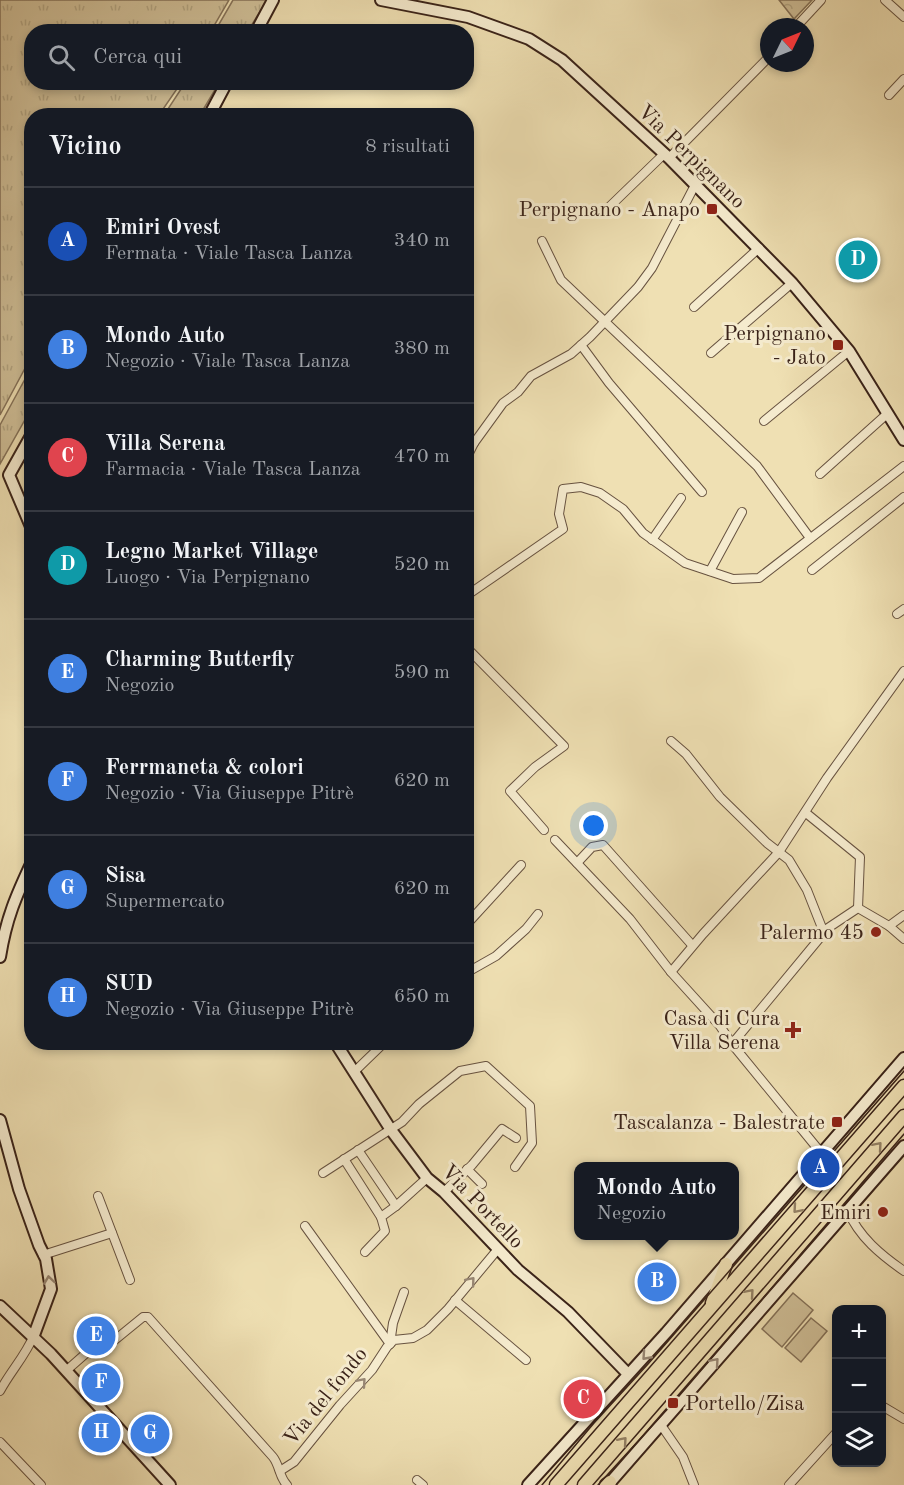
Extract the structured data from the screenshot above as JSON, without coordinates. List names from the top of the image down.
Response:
{
  "streets": {
    "street": ["Via Perpignano", "Via Portello", "Via del fondo"]
  },
  "one_way": ["Via del fondo"],
  "places": {
    "transit": [
      "Perpignano - Anapo",
      "Perpignano - Jato",
      "Tascalanza - Balestrate",
      "Portello/Zisa"
    ],
    "other": ["Palermo 45", "Emiri"],
    "health": ["Casa di Cura Villa Serena"]
  },
  "north": "top right",
  "page": {
    "search": "Cerca qui",
    "heading": ["Vicino", "8 risultati"],
    "list": [
      {
        "mark": "A",
        "name": "Emiri Ovest",
        "note": "Fermata · Viale Tasca Lanza",
        "value": "340 m"
      },
      {
        "mark": "B",
        "name": "Mondo Auto",
        "note": "Negozio · Viale Tasca Lanza",
        "value": "380 m"
      },
      {
        "mark": "C",
        "name": "Villa Serena",
        "note": "Farmacia · Viale Tasca Lanza",
        "value": "470 m"
      },
      {
        "mark": "D",
        "name": "Legno Market Village",
        "note": "Luogo · Via Perpignano",
        "value": "520 m"
      },
      {
        "mark": "E",
        "name": "Charming Butterfly",
        "note": "Negozio",
        "value": "590 m"
      },
      {
        "mark": "F",
        "name": "Ferrmaneta & colori",
        "note": "Negozio · Via Giuseppe Pitrè",
        "value": "620 m"
      },
      {
        "mark": "G",
        "name": "Sisa",
        "note": "Supermercato",
        "value": "620 m"
      },
      {
        "mark": "H",
        "name": "SUD",
        "note": "Negozio · Via Giuseppe Pitrè",
        "value": "650 m"
      }
    ],
    "pins": [
      "D",
      "A",
      "B",
      "E",
      "F",
      "C",
      "H",
      "G"
    ],
    "popup": ["Mondo Auto", "Negozio"],
    "map_buttons": ["+", "−"]
  }
}
